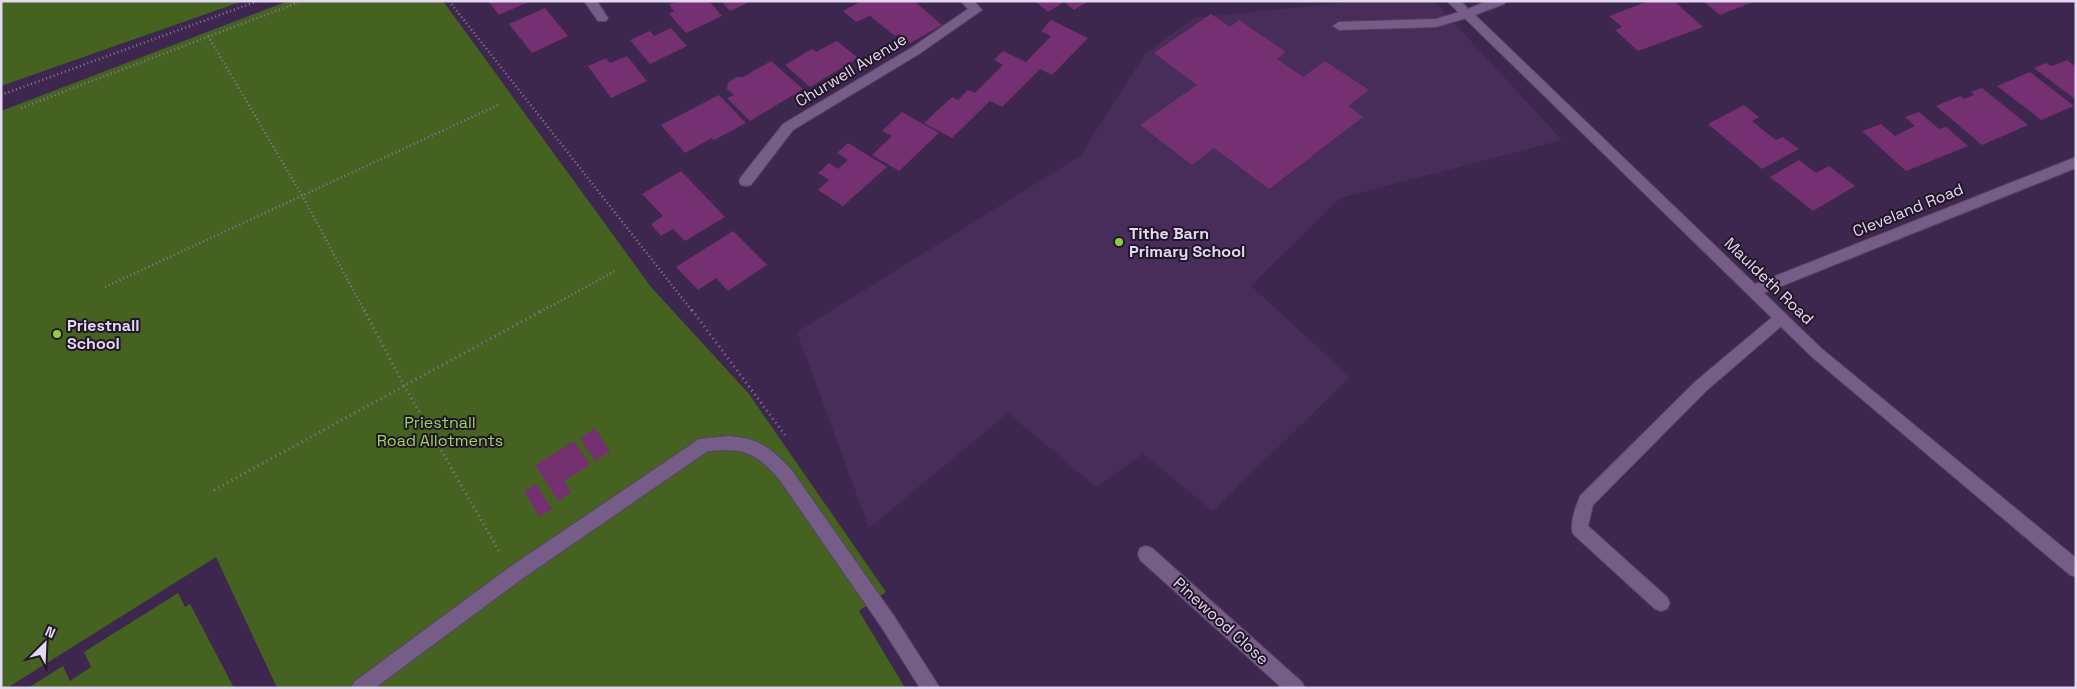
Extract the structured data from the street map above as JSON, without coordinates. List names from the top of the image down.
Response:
{
  "streets": {
    "street": [
      "Churwell Avenue",
      "Cleveland Road",
      "Mauldeth Road",
      "Pinewood Close"
    ]
  },
  "crossings": [
    ["Cleveland Road", "Mauldeth Road"]
  ],
  "parks": ["Priestnall Road Allotments"],
  "places": ["Tithe Barn Primary School", "Priestnall School"],
  "north": "top right"
}
